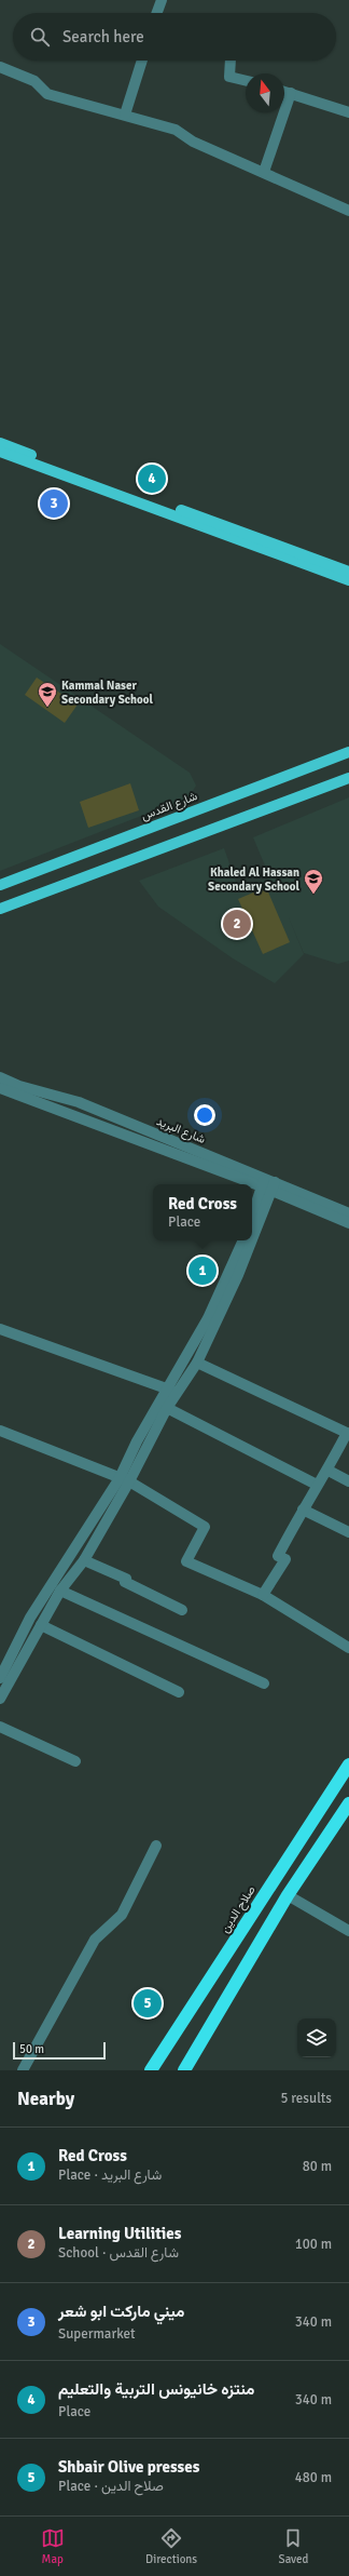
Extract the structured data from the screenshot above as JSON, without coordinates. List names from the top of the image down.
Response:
{
  "streets": {
    "highway": ["صلاح الدين"],
    "main road": ["شارع القدس"],
    "street": ["شارع البريد"]
  },
  "places": {
    "school or university": ["Kammal Naser Secondary School", "Khaled Al Hassan Secondary School"]
  },
  "scale_bar": "50 m",
  "north": "top",
  "page": {
    "search": "Search here",
    "pins": [
      "4",
      "3",
      "2",
      "1",
      "5"
    ],
    "popup": ["Red Cross", "Place"],
    "scale": "50 m",
    "heading": ["Nearby", "5 results"],
    "list": [
      {
        "mark": "1",
        "name": "Red Cross",
        "note": "Place · شارع البريد",
        "value": "80 m"
      },
      {
        "mark": "2",
        "name": "Learning Utilities",
        "note": "School · شارع القدس",
        "value": "100 m"
      },
      {
        "mark": "3",
        "name": "ميني ماركت ابو شعر",
        "note": "Supermarket",
        "value": "340 m"
      },
      {
        "mark": "4",
        "name": "منتزه خانيونس التربية والتعليم",
        "note": "Place",
        "value": "340 m"
      },
      {
        "mark": "5",
        "name": "Shbair Olive presses",
        "note": "Place · صلاح الدين",
        "value": "480 m"
      }
    ],
    "nav": ["Map", "Directions", "Saved"]
  }
}
